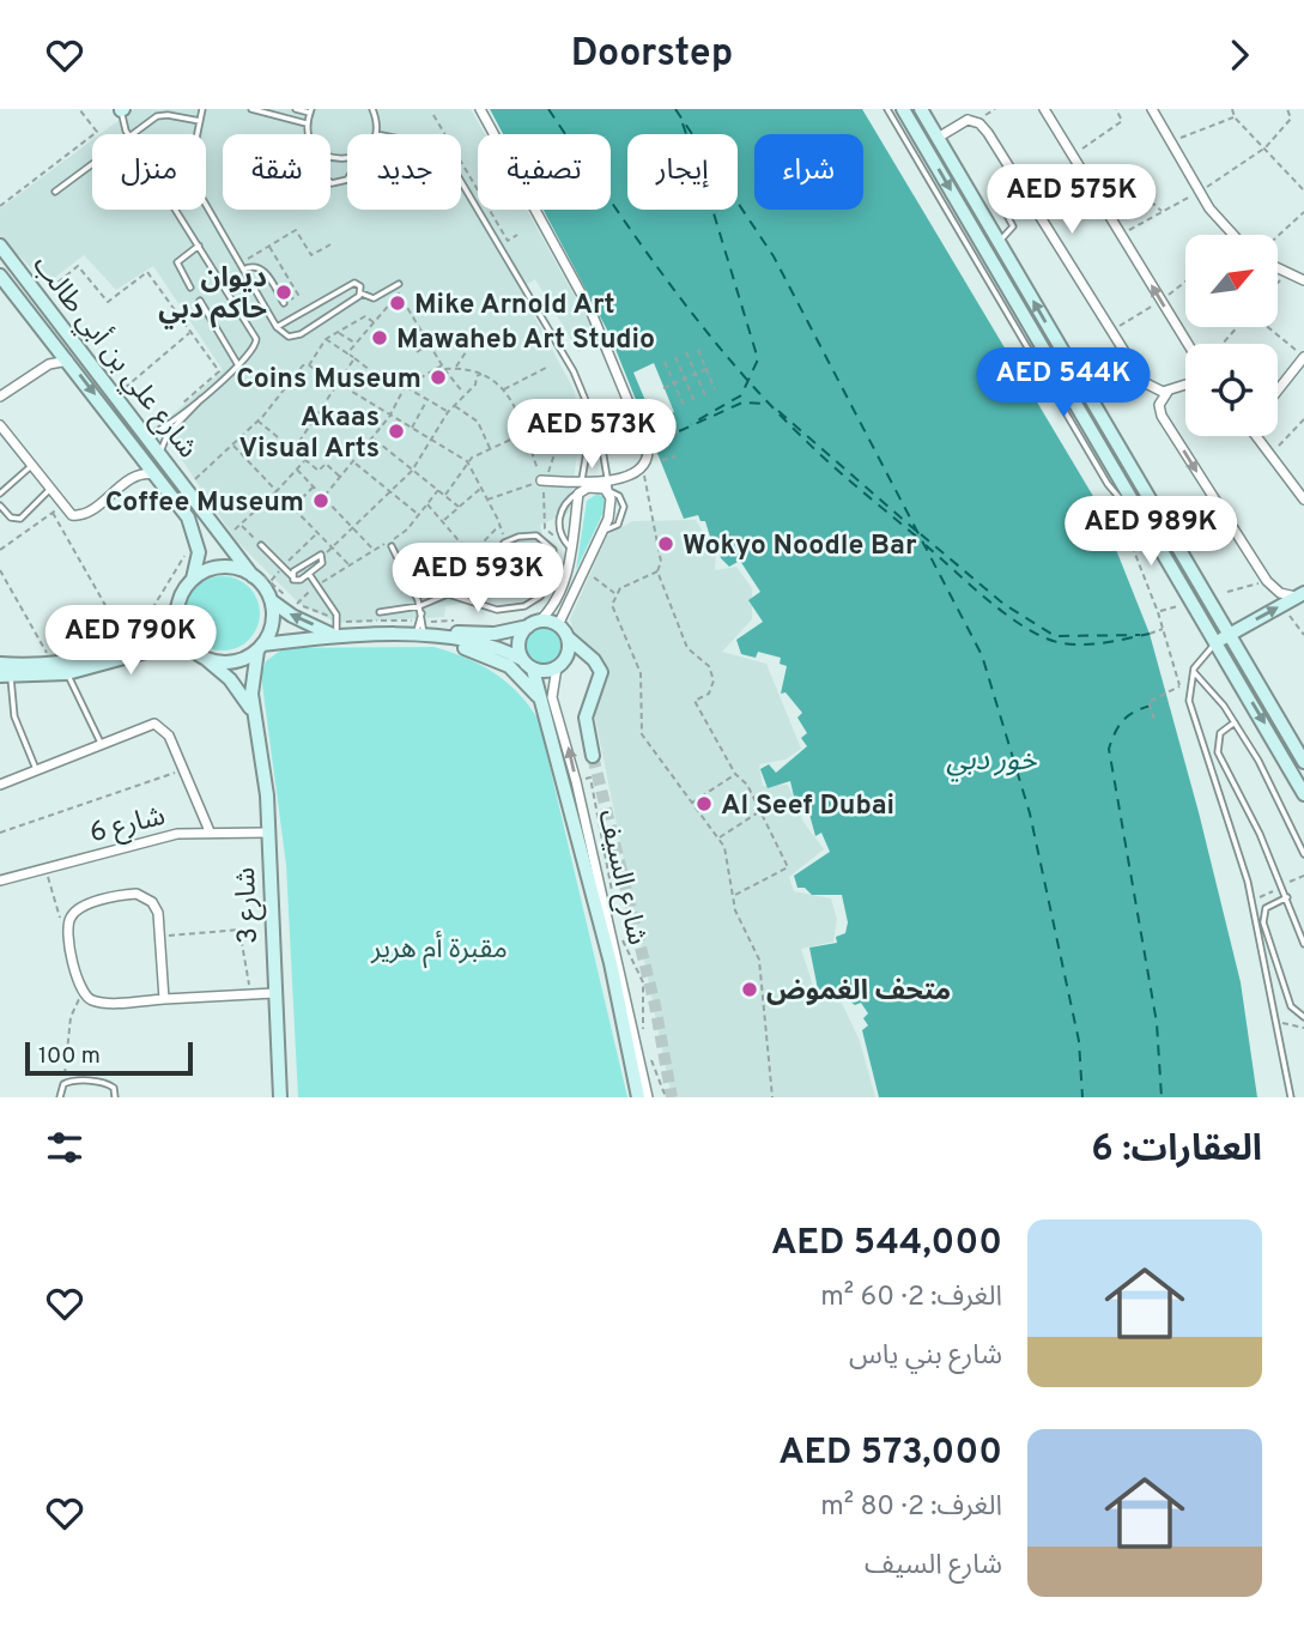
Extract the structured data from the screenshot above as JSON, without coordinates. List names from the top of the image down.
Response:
{
  "streets": {
    "main road": ["شارع علي بن أبي طالب", "شارع السيف", "شارع 3"],
    "street": ["شارع 6"]
  },
  "crossings": [
    ["شارع علي بن أبي طالب", "شارع 3"],
    ["شارع 6", "شارع 3"]
  ],
  "water": ["خور دبي"],
  "parks": ["مقبرة أم هرير"],
  "places": [
    "ديوان حاكم دبي",
    "Mike Arnold Art",
    "Mawaheb Art Studio",
    "Coins Museum",
    "Akaas Visual Arts",
    "Coffee Museum",
    "Wokyo Noodle Bar",
    "Al Seef Dubai",
    "متحف الغموض"
  ],
  "scale_bar": "100 m",
  "north": "top right",
  "page": {
    "header": "Doorstep",
    "chip": [
      "شراء",
      "إيجار",
      "تصفية",
      "جديد",
      "شقة",
      "منزل"
    ],
    "price": [
      "AED 575K",
      "AED 544K",
      "AED 573K",
      "AED 989K",
      "AED 593K",
      "AED 790K"
    ],
    "scale": "100 m",
    "heading": "العقارات: 6",
    "list": [
      {
        "name": "AED 544,000",
        "note": "الغرف: 2 · 60 m² · شارع بني ياس"
      },
      {
        "name": "AED 573,000",
        "note": "الغرف: 2 · 80 m² · شارع السيف"
      }
    ]
  }
}
